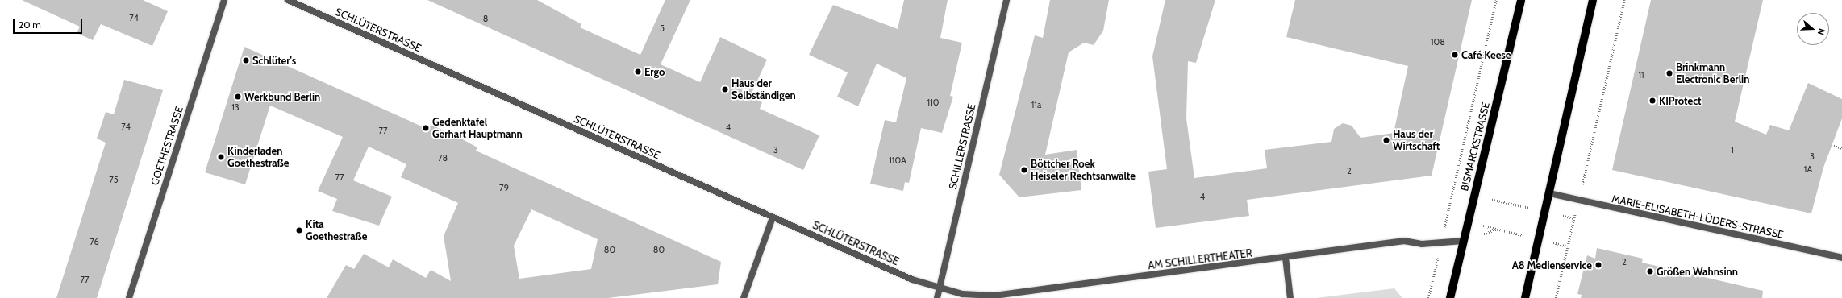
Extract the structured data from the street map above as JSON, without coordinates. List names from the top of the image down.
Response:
{
  "streets": {
    "main road": ["BISMARCKSTRASSE"],
    "street": [
      "SCHLÜTERSTRASSE",
      "GOETHESTRASSE",
      "SCHILLERSTRASSE",
      "MARIE-ELISABETH-LÜDERS-STRASSE",
      "AM SCHILLERTHEATER"
    ]
  },
  "crossings": [
    ["SCHLÜTERSTRASSE", "SCHILLERSTRASSE"],
    ["SCHLÜTERSTRASSE", "AM SCHILLERTHEATER"],
    ["SCHILLERSTRASSE", "AM SCHILLERTHEATER"],
    ["BISMARCKSTRASSE", "AM SCHILLERTHEATER"]
  ],
  "places": [
    "Café Keese",
    "Schlüter's",
    "Ergo",
    "Brinkmann Electronic Berlin",
    "Haus der Selbständigen",
    "Werkbund Berlin",
    "KIProtect",
    "Gedenktafel Gerhart Hauptmann",
    "Haus der Wirtschaft",
    "Kinderladen Goethestraße",
    "Böttcher Roek Heiseler Rechtsanwälte",
    "Kita Goethestraße",
    "A8 Medienservice",
    "Größen Wahnsinn"
  ],
  "house_numbers": [
    "74",
    "8",
    "5",
    "108",
    "11",
    "110",
    "11a",
    "13",
    "74",
    "4",
    "77",
    "3",
    "1",
    "3",
    "78",
    "110A",
    "1A",
    "2",
    "77",
    "75",
    "79",
    "4",
    "76",
    "80",
    "80",
    "2",
    "77"
  ],
  "scale_bar": "20 m",
  "north": "right"
}
